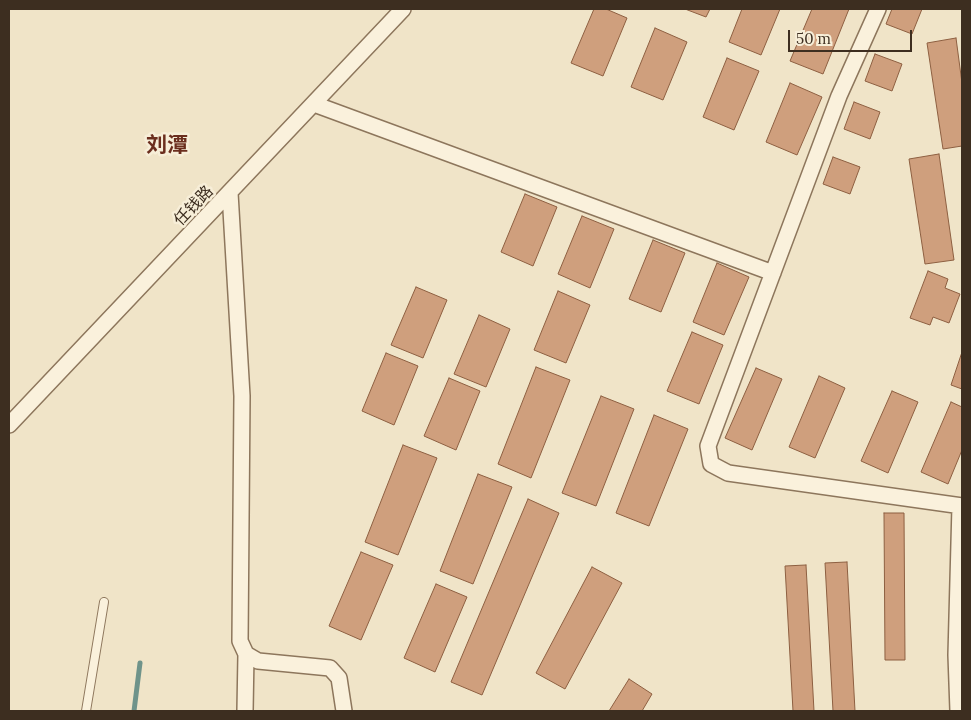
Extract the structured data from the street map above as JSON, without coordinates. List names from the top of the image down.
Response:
{
  "streets": {
    "street": ["任钱路"]
  },
  "districts": ["刘潭"],
  "scale_bar": "50 m"
}
